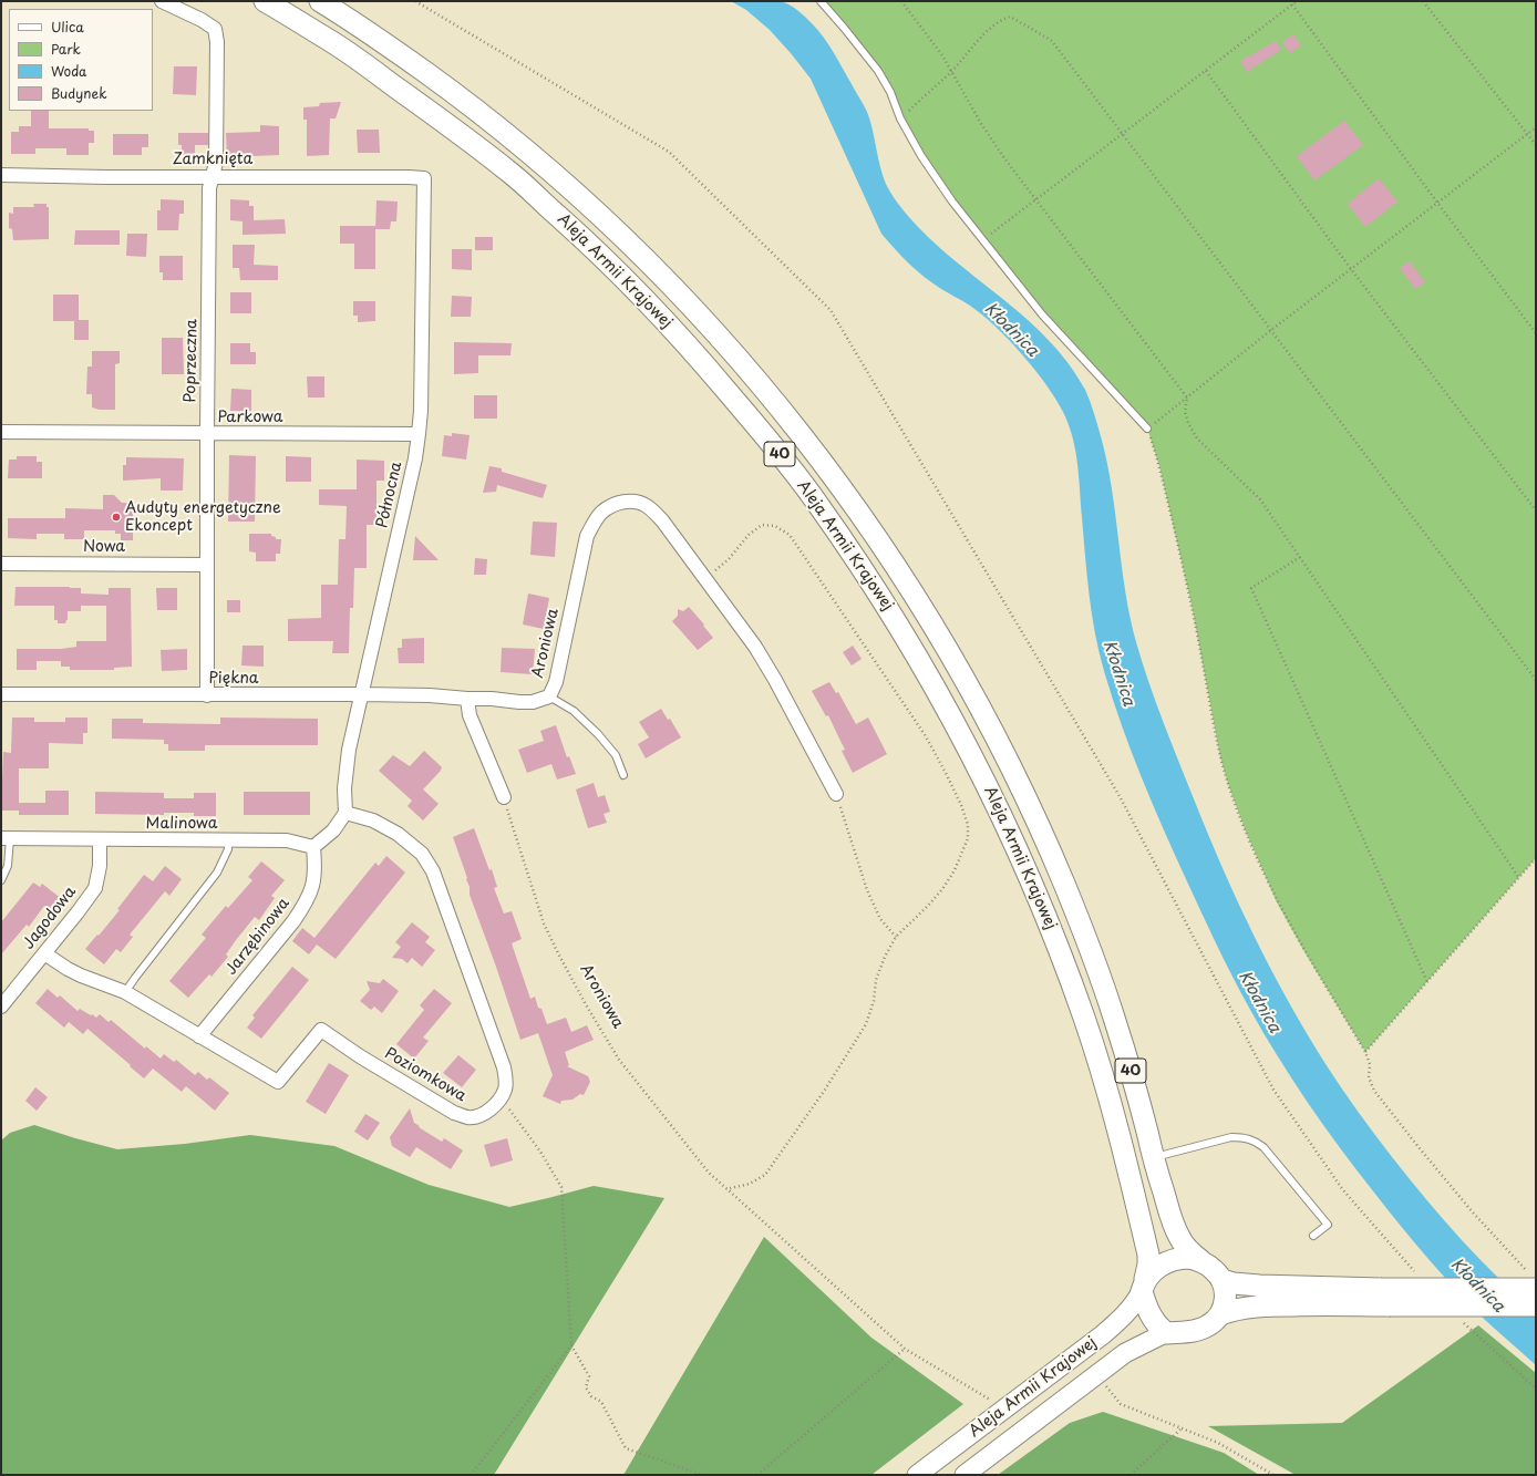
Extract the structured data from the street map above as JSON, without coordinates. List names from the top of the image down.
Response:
{
  "streets": {
    "main road": ["Aleja Armii Krajowej", "40"],
    "street": [
      "Zamknięta",
      "Poprzeczna",
      "Parkowa",
      "Północna",
      "Nowa",
      "Aroniowa",
      "Piękna",
      "Malinowa",
      "Jagodowa",
      "Jarzębinowa",
      "Poziomkowa"
    ]
  },
  "crossings": [
    ["Zamknięta", "Poprzeczna"],
    ["Zamknięta", "Północna"],
    ["Aleja Armii Krajowej", "40"],
    ["Aleja Armii Krajowej", "Aroniowa"],
    ["Poprzeczna", "Parkowa"],
    ["Poprzeczna", "Nowa"],
    ["Poprzeczna", "Piękna"],
    ["Parkowa", "Północna"],
    ["Północna", "Piękna"],
    ["Aroniowa", "Piękna"],
    ["Malinowa", "Jagodowa"],
    ["Malinowa", "Jarzębinowa"],
    ["Jagodowa", "Poziomkowa"],
    ["Jarzębinowa", "Poziomkowa"]
  ],
  "water": ["Kłodnica"],
  "places": ["Audyty energetyczne Ekoncept"],
  "legend": [
    "Ulica",
    "Park",
    "Woda",
    "Budynek"
  ]
}
